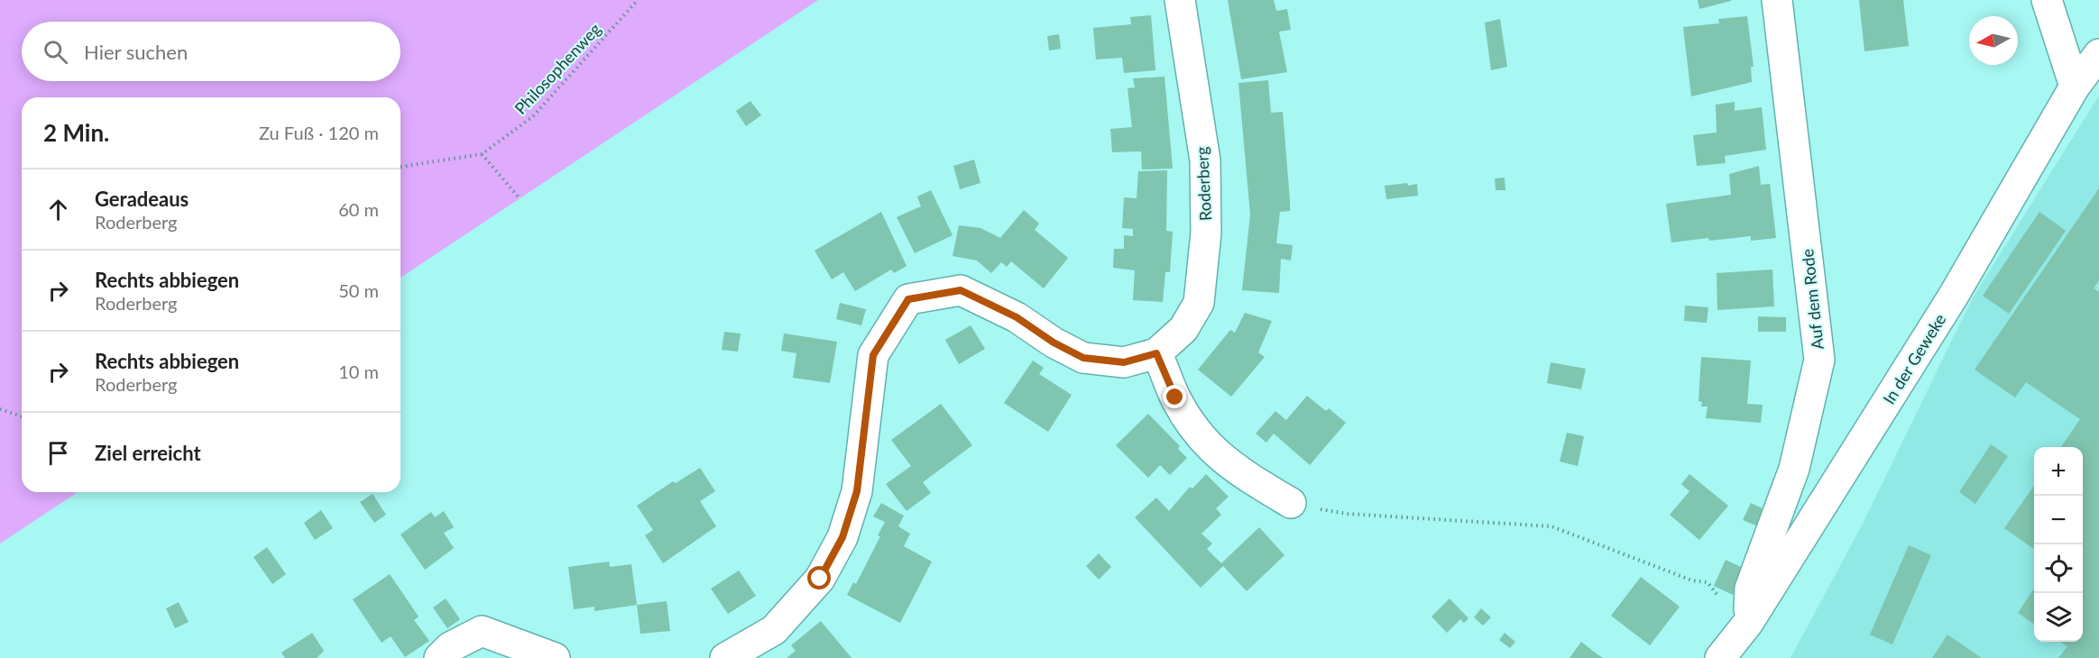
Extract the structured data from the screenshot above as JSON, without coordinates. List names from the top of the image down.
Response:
{
  "streets": {
    "street": ["Roderberg", "Auf dem Rode", "In der Geweke"],
    "path": ["Philosophenweg"]
  },
  "crossings": [
    ["Auf dem Rode", "In der Geweke"]
  ],
  "north": "left",
  "page": {
    "search": "Hier suchen",
    "heading": ["2 Min.", "Zu Fuß · 120 m"],
    "list": [
      ["Geradeaus", "Roderberg", "60 m"],
      ["Rechts abbiegen", "Roderberg", "50 m"],
      ["Rechts abbiegen", "Roderberg", "10 m"],
      "Ziel erreicht"
    ],
    "map_buttons": ["+", "−"]
  }
}
